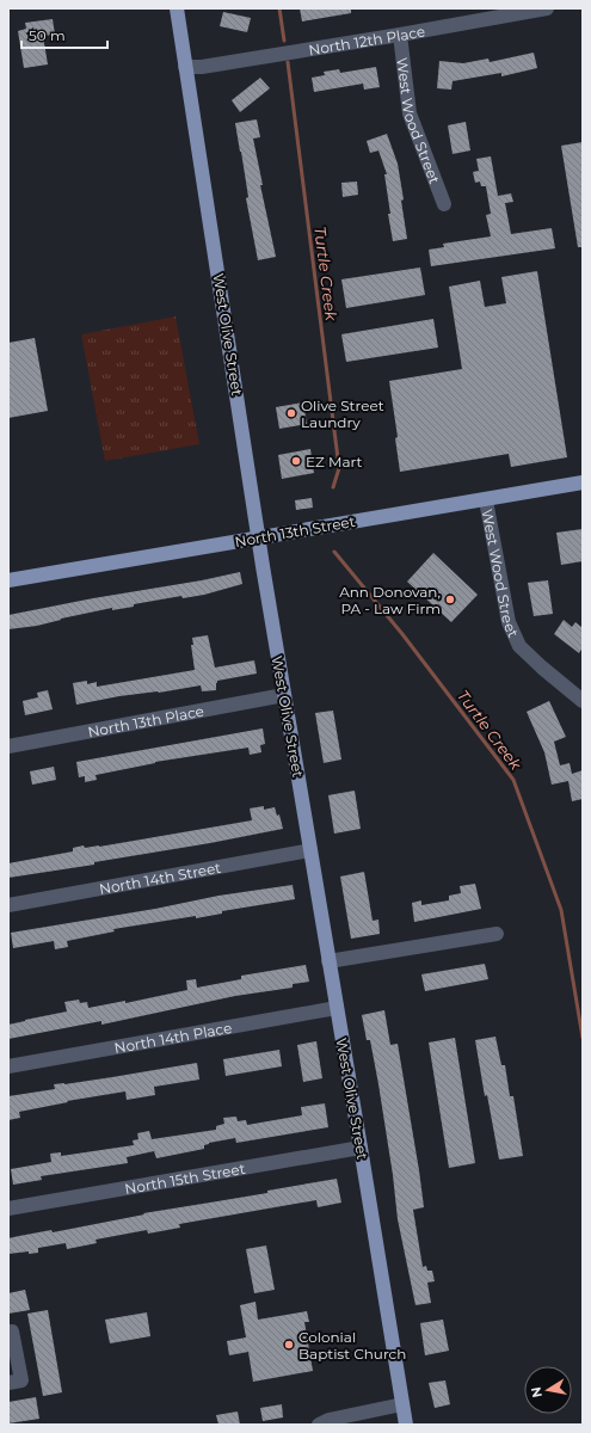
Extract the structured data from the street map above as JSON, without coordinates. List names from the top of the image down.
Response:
{
  "streets": {
    "main road": ["West Olive Street", "North 13th Street"],
    "street": [
      "North 12th Place",
      "West Wood Street",
      "North 13th Place",
      "North 14th Street",
      "North 14th Place",
      "North 15th Street"
    ]
  },
  "crossings": [
    ["North 12th Place", "West Wood Street"],
    ["North 12th Place", "West Olive Street"],
    ["West Wood Street", "North 13th Street"],
    ["West Olive Street", "North 13th Street"],
    ["West Olive Street", "North 13th Place"],
    ["West Olive Street", "North 14th Street"],
    ["West Olive Street", "North 14th Place"],
    ["West Olive Street", "North 15th Street"]
  ],
  "water": ["Turtle Creek"],
  "places": [
    "Olive Street Laundry",
    "EZ Mart",
    "Ann Donovan, PA - Law Firm",
    "Colonial Baptist Church"
  ],
  "scale_bar": "50 m",
  "north": "left"
}
